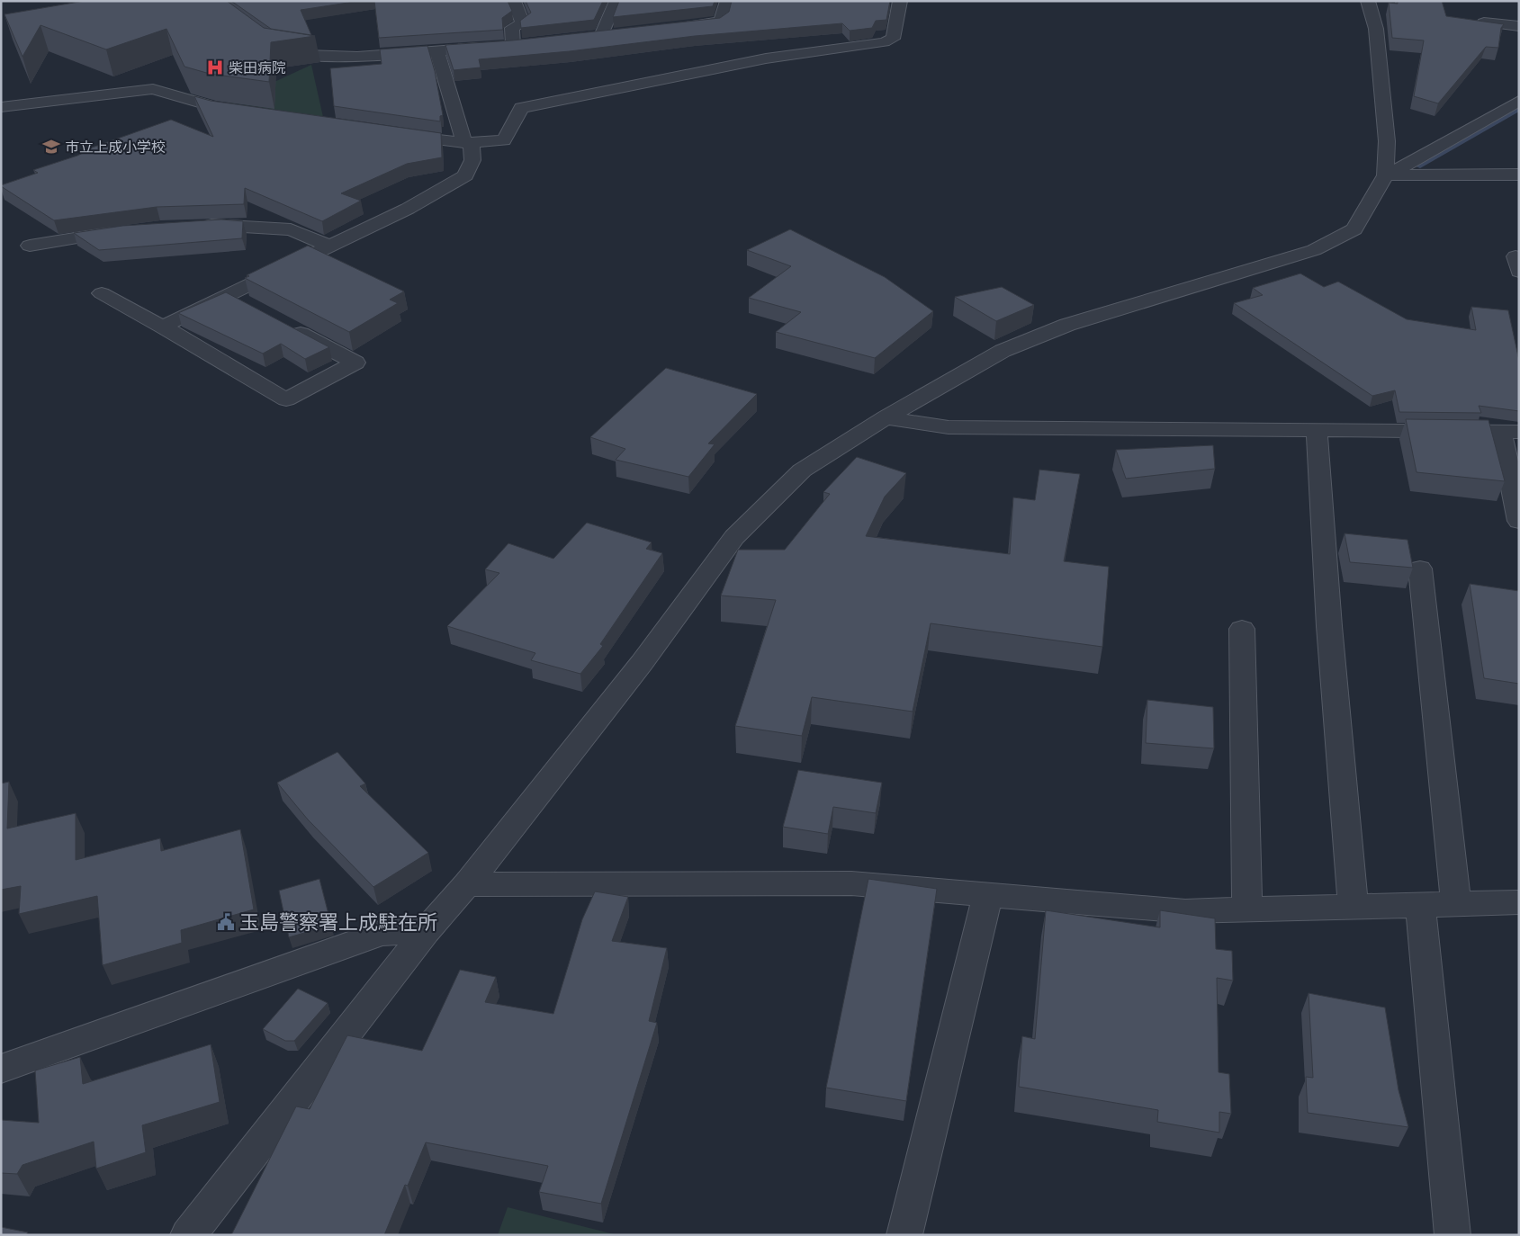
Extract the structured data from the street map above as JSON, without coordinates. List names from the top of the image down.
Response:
{
  "places": {
    "hospital": ["柴田病院"],
    "school or university": ["市立上成小学校"],
    "public building": ["玉島警察署上成駐在所"]
  }
}
